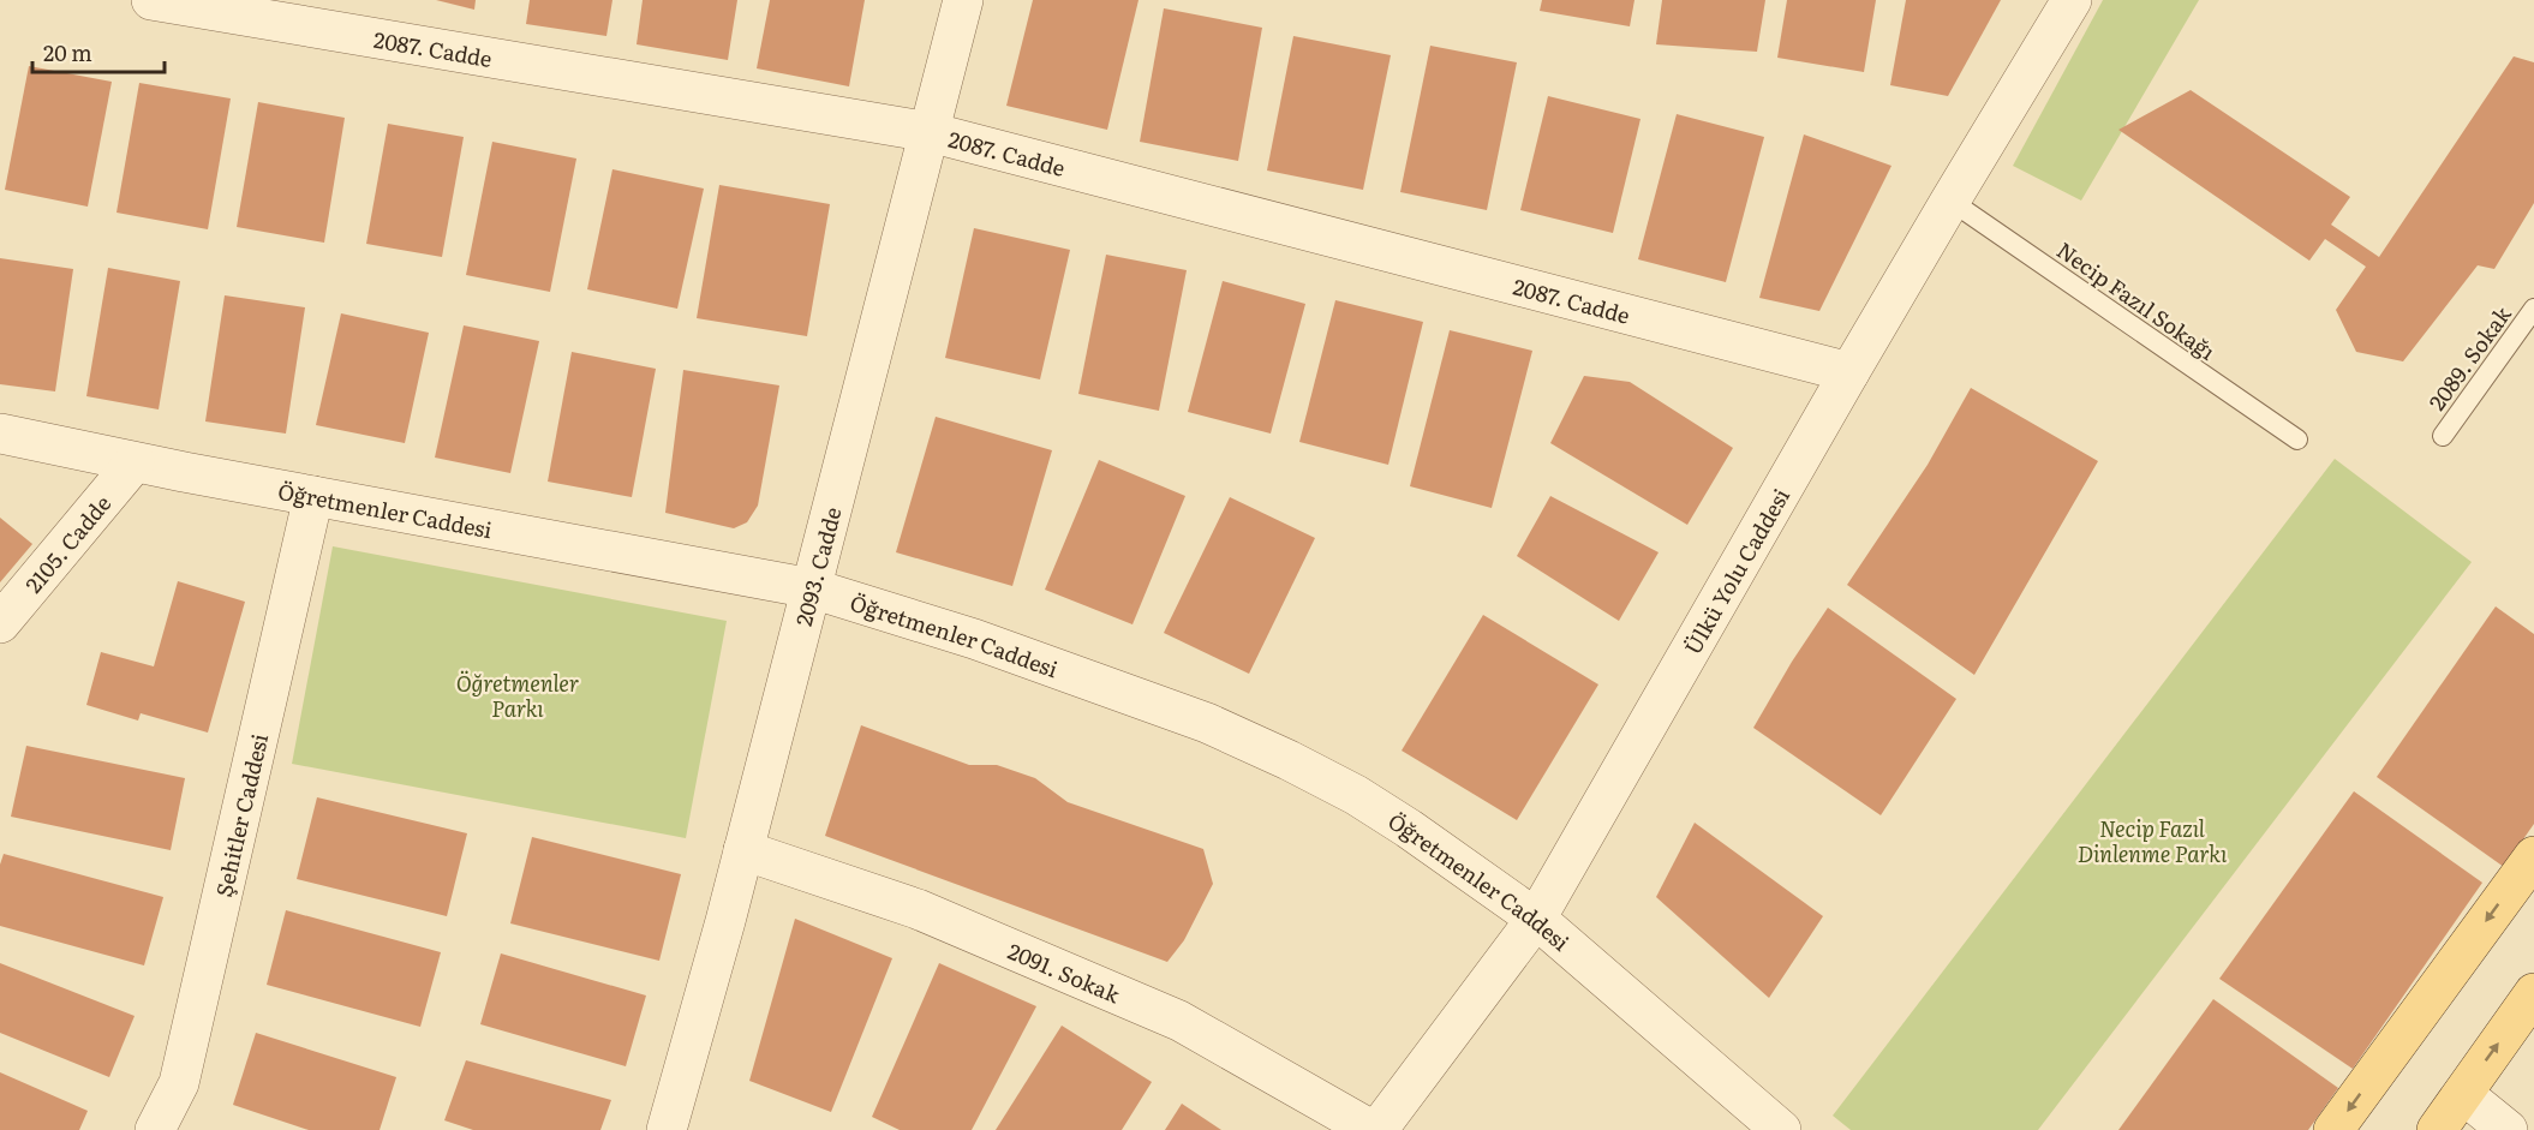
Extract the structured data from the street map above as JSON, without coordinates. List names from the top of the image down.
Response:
{
  "streets": {
    "street": [
      "2087. Cadde",
      "Öğretmenler Caddesi",
      "2105. Cadde",
      "2093. Cadde",
      "Ülkü Yolu Caddesi",
      "Şehitler Caddesi",
      "2091. Sokak"
    ],
    "lane": ["Necip Fazıl Sokağı", "2089. Sokak"]
  },
  "crossings": [
    ["2087. Cadde", "2093. Cadde"],
    ["2087. Cadde", "Ülkü Yolu Caddesi"],
    ["Necip Fazıl Sokağı", "Ülkü Yolu Caddesi"],
    ["Öğretmenler Caddesi", "2105. Cadde"],
    ["Öğretmenler Caddesi", "2093. Cadde"],
    ["Öğretmenler Caddesi", "Ülkü Yolu Caddesi"],
    ["Öğretmenler Caddesi", "Şehitler Caddesi"],
    ["2093. Cadde", "2091. Sokak"]
  ],
  "parks": ["Öğretmenler Parkı", "Necip Fazıl Dinlenme Parkı"],
  "scale_bar": "20 m"
}
